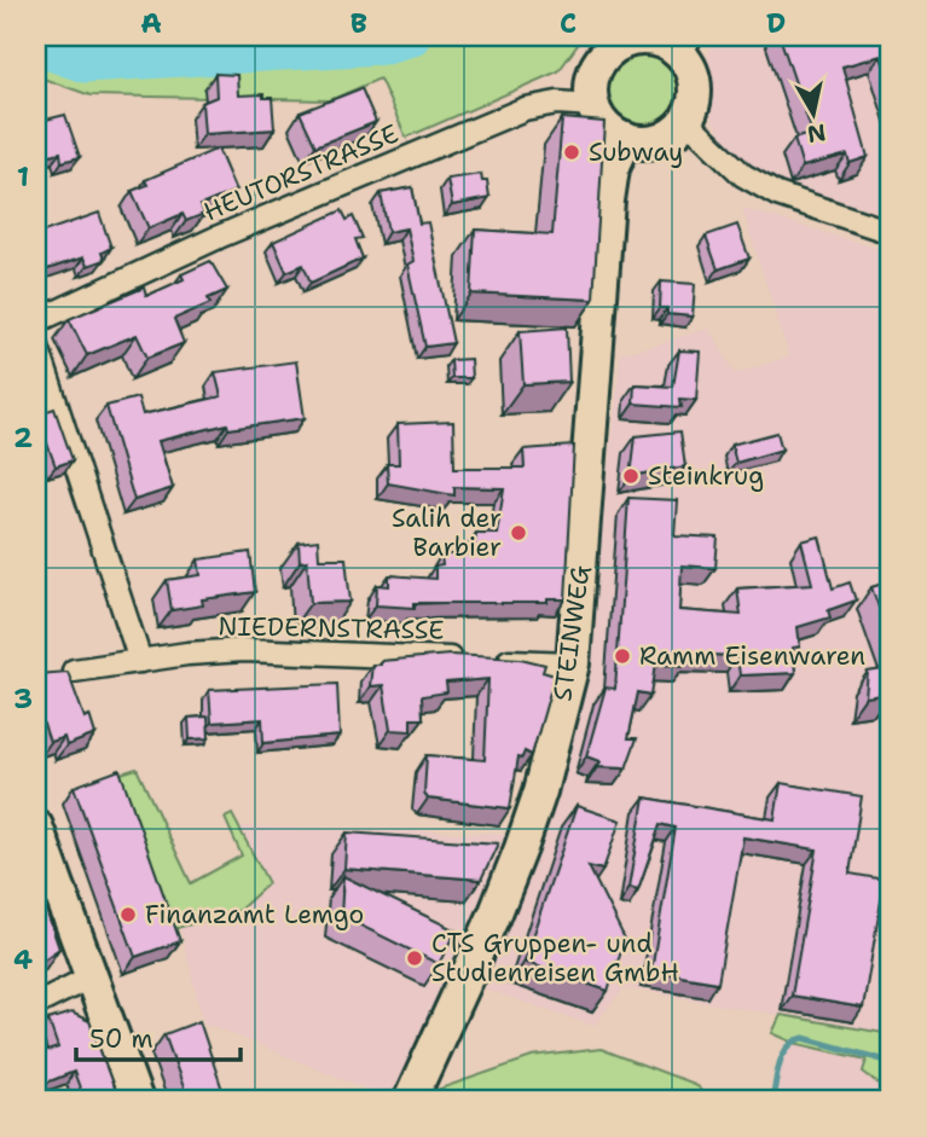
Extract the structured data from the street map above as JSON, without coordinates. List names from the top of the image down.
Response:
{
  "streets": {
    "street": ["HEUTORSTRASSE", "NIEDERNSTRASSE", "STEINWEG"]
  },
  "crossings": [
    ["HEUTORSTRASSE", "STEINWEG"],
    ["NIEDERNSTRASSE", "STEINWEG"]
  ],
  "places": [
    "Subway",
    "Steinkrug",
    "Salih der Barbier",
    "Ramm Eisenwaren",
    "Finanzamt Lemgo",
    "CTS Gruppen- und Studienreisen GmbH"
  ],
  "scale_bar": "50 m",
  "north": "bottom",
  "grid": {
    "columns": [
      "A",
      "B",
      "C",
      "D"
    ],
    "rows": [
      "1",
      "2",
      "3",
      "4"
    ]
  }
}
